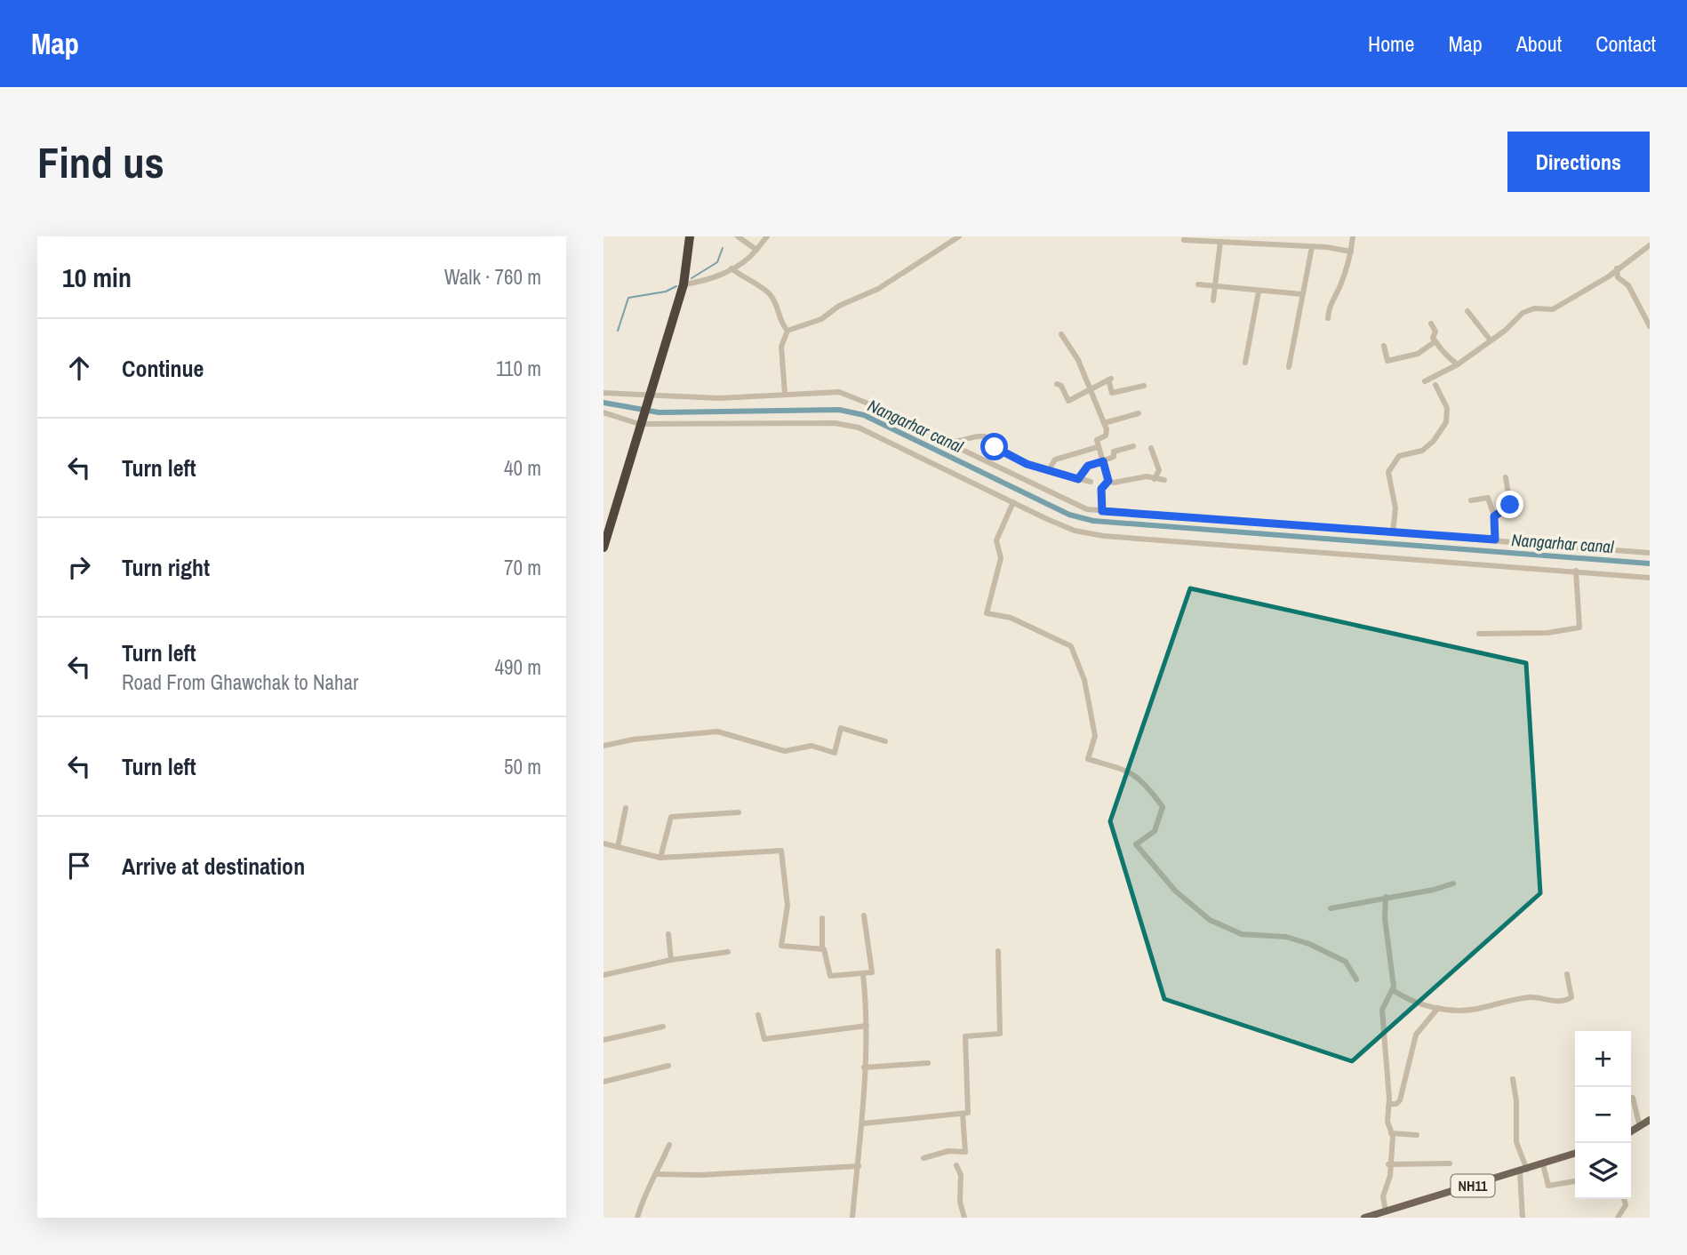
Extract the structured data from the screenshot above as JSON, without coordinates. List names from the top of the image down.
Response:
{
  "streets": {
    "main road": ["NH11"]
  },
  "water": ["Nangarhar canal"],
  "page": {
    "header": "Map",
    "nav": [
      "Home",
      "Map",
      "About",
      "Contact"
    ],
    "buttons": "Directions",
    "title": "Find us",
    "heading": ["10 min", "Walk · 760 m"],
    "list": [
      ["Continue", "110 m"],
      ["Turn left", "40 m"],
      ["Turn right", "70 m"],
      ["Turn left", "Road From Ghawchak to Nahar", "490 m"],
      ["Turn left", "50 m"],
      "Arrive at destination"
    ],
    "map_buttons": ["+", "−"]
  }
}
